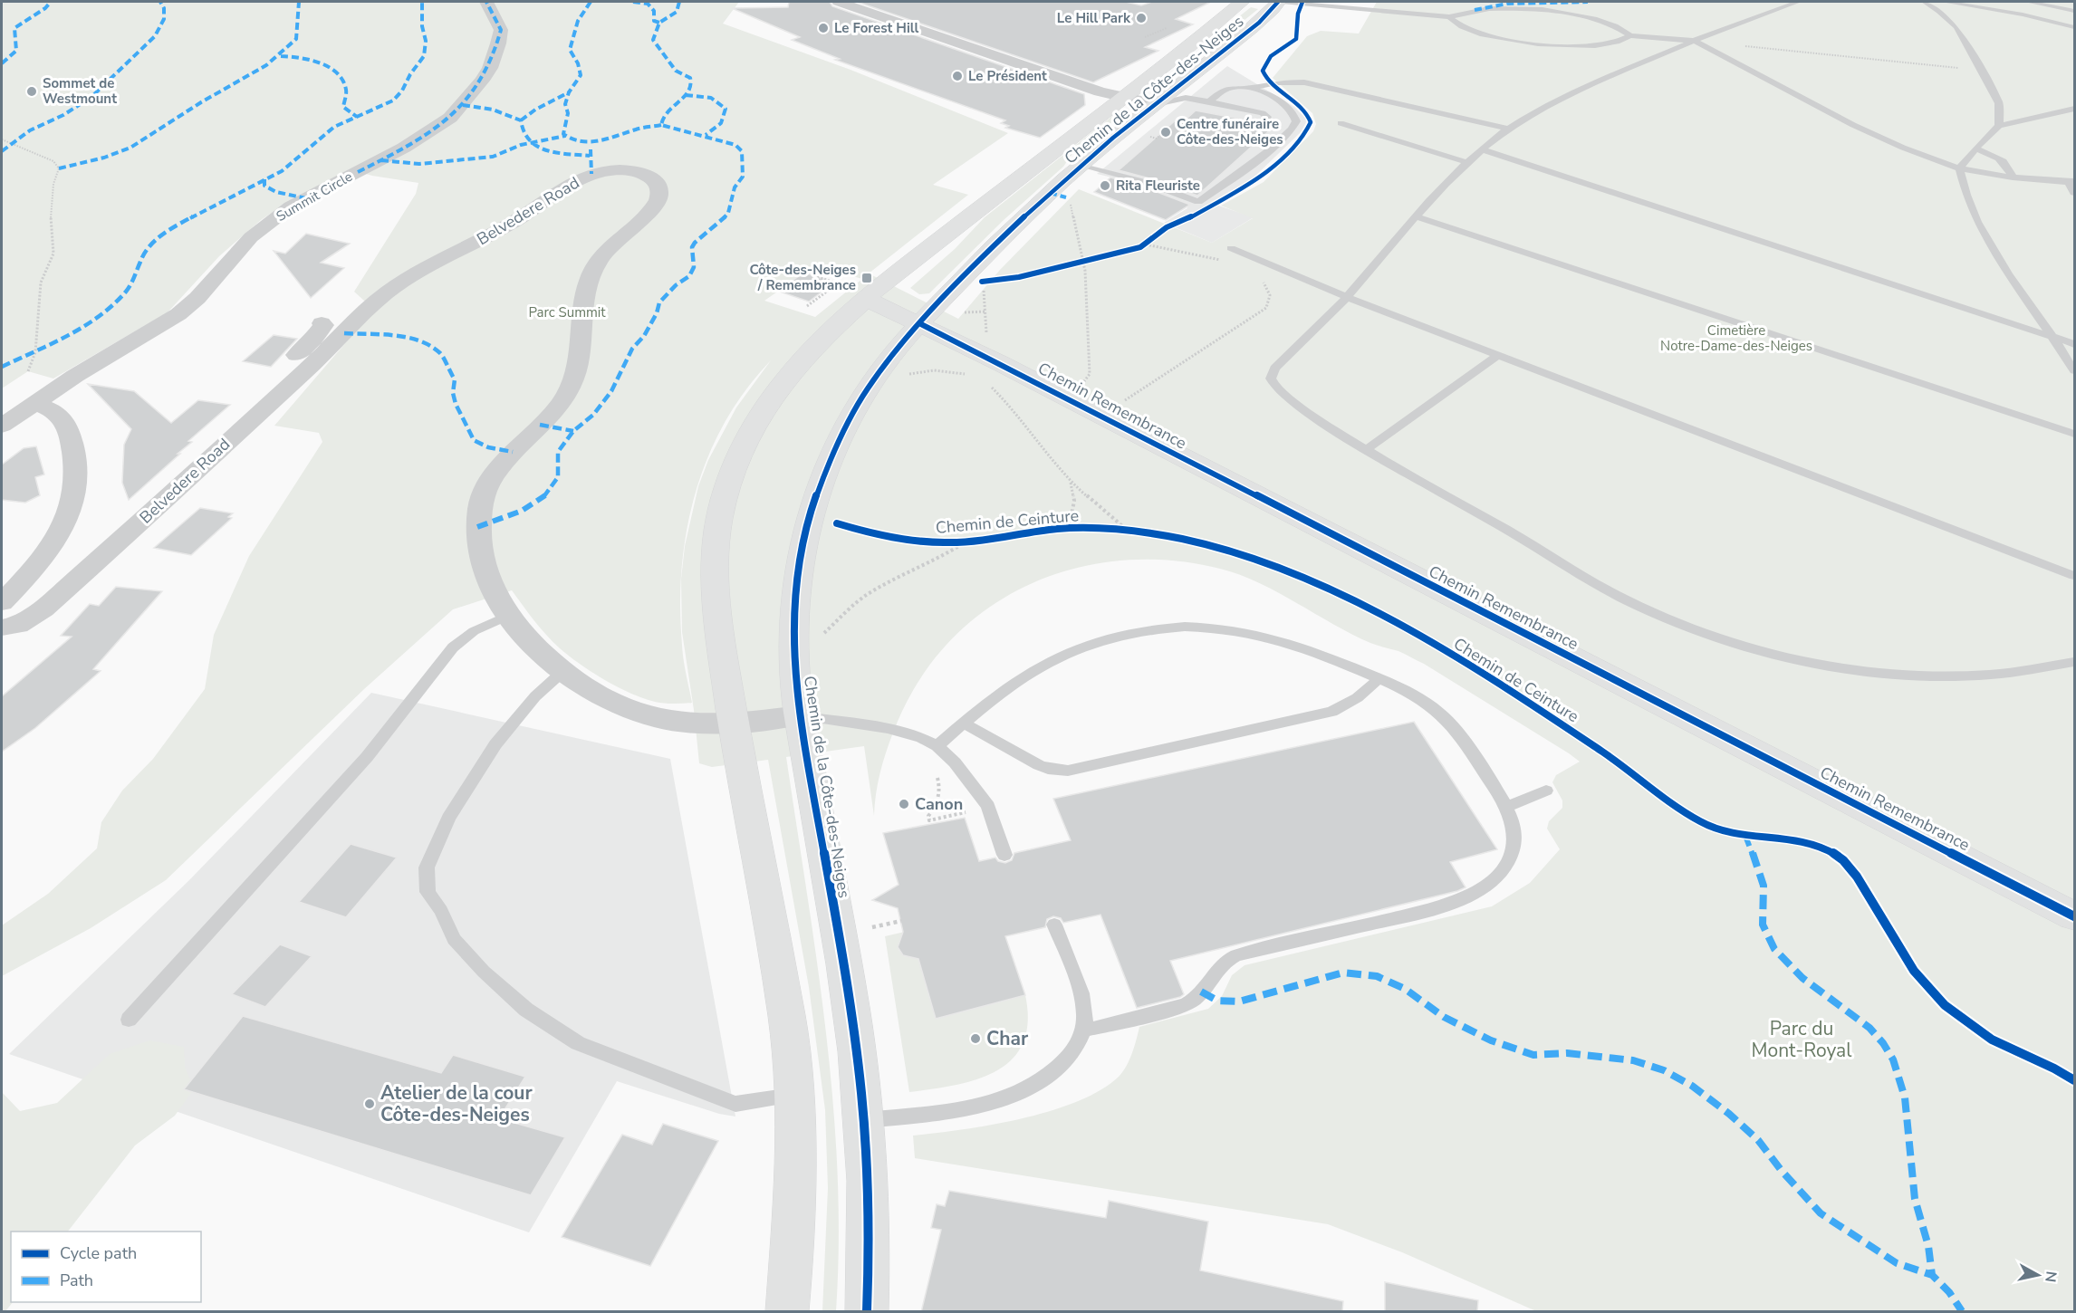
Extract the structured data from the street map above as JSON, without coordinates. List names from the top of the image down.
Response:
{
  "streets": {
    "main road": ["Chemin de la Côte-des-Neiges", "Chemin Remembrance"],
    "street": ["Summit Circle", "Belvedere Road"],
    "cycle path": ["Chemin de Ceinture"]
  },
  "crossings": [
    ["Chemin de la Côte-des-Neiges", "Belvedere Road"],
    ["Chemin de la Côte-des-Neiges", "Chemin Remembrance"]
  ],
  "parks": ["Parc Summit", "Cimetière Notre-Dame-des-Neiges", "Parc du Mont-Royal"],
  "places": {
    "other": [
      "Le Hill Park",
      "Le Forest Hill",
      "Le Président",
      "Sommet de Westmount",
      "Centre funéraire Côte-des-Neiges",
      "Rita Fleuriste",
      "Canon",
      "Char",
      "Atelier de la cour Côte-des-Neiges"
    ],
    "transit": ["Côte-des-Neiges / Remembrance"]
  },
  "legend": ["Cycle path", "Path"],
  "north": "right"
}
